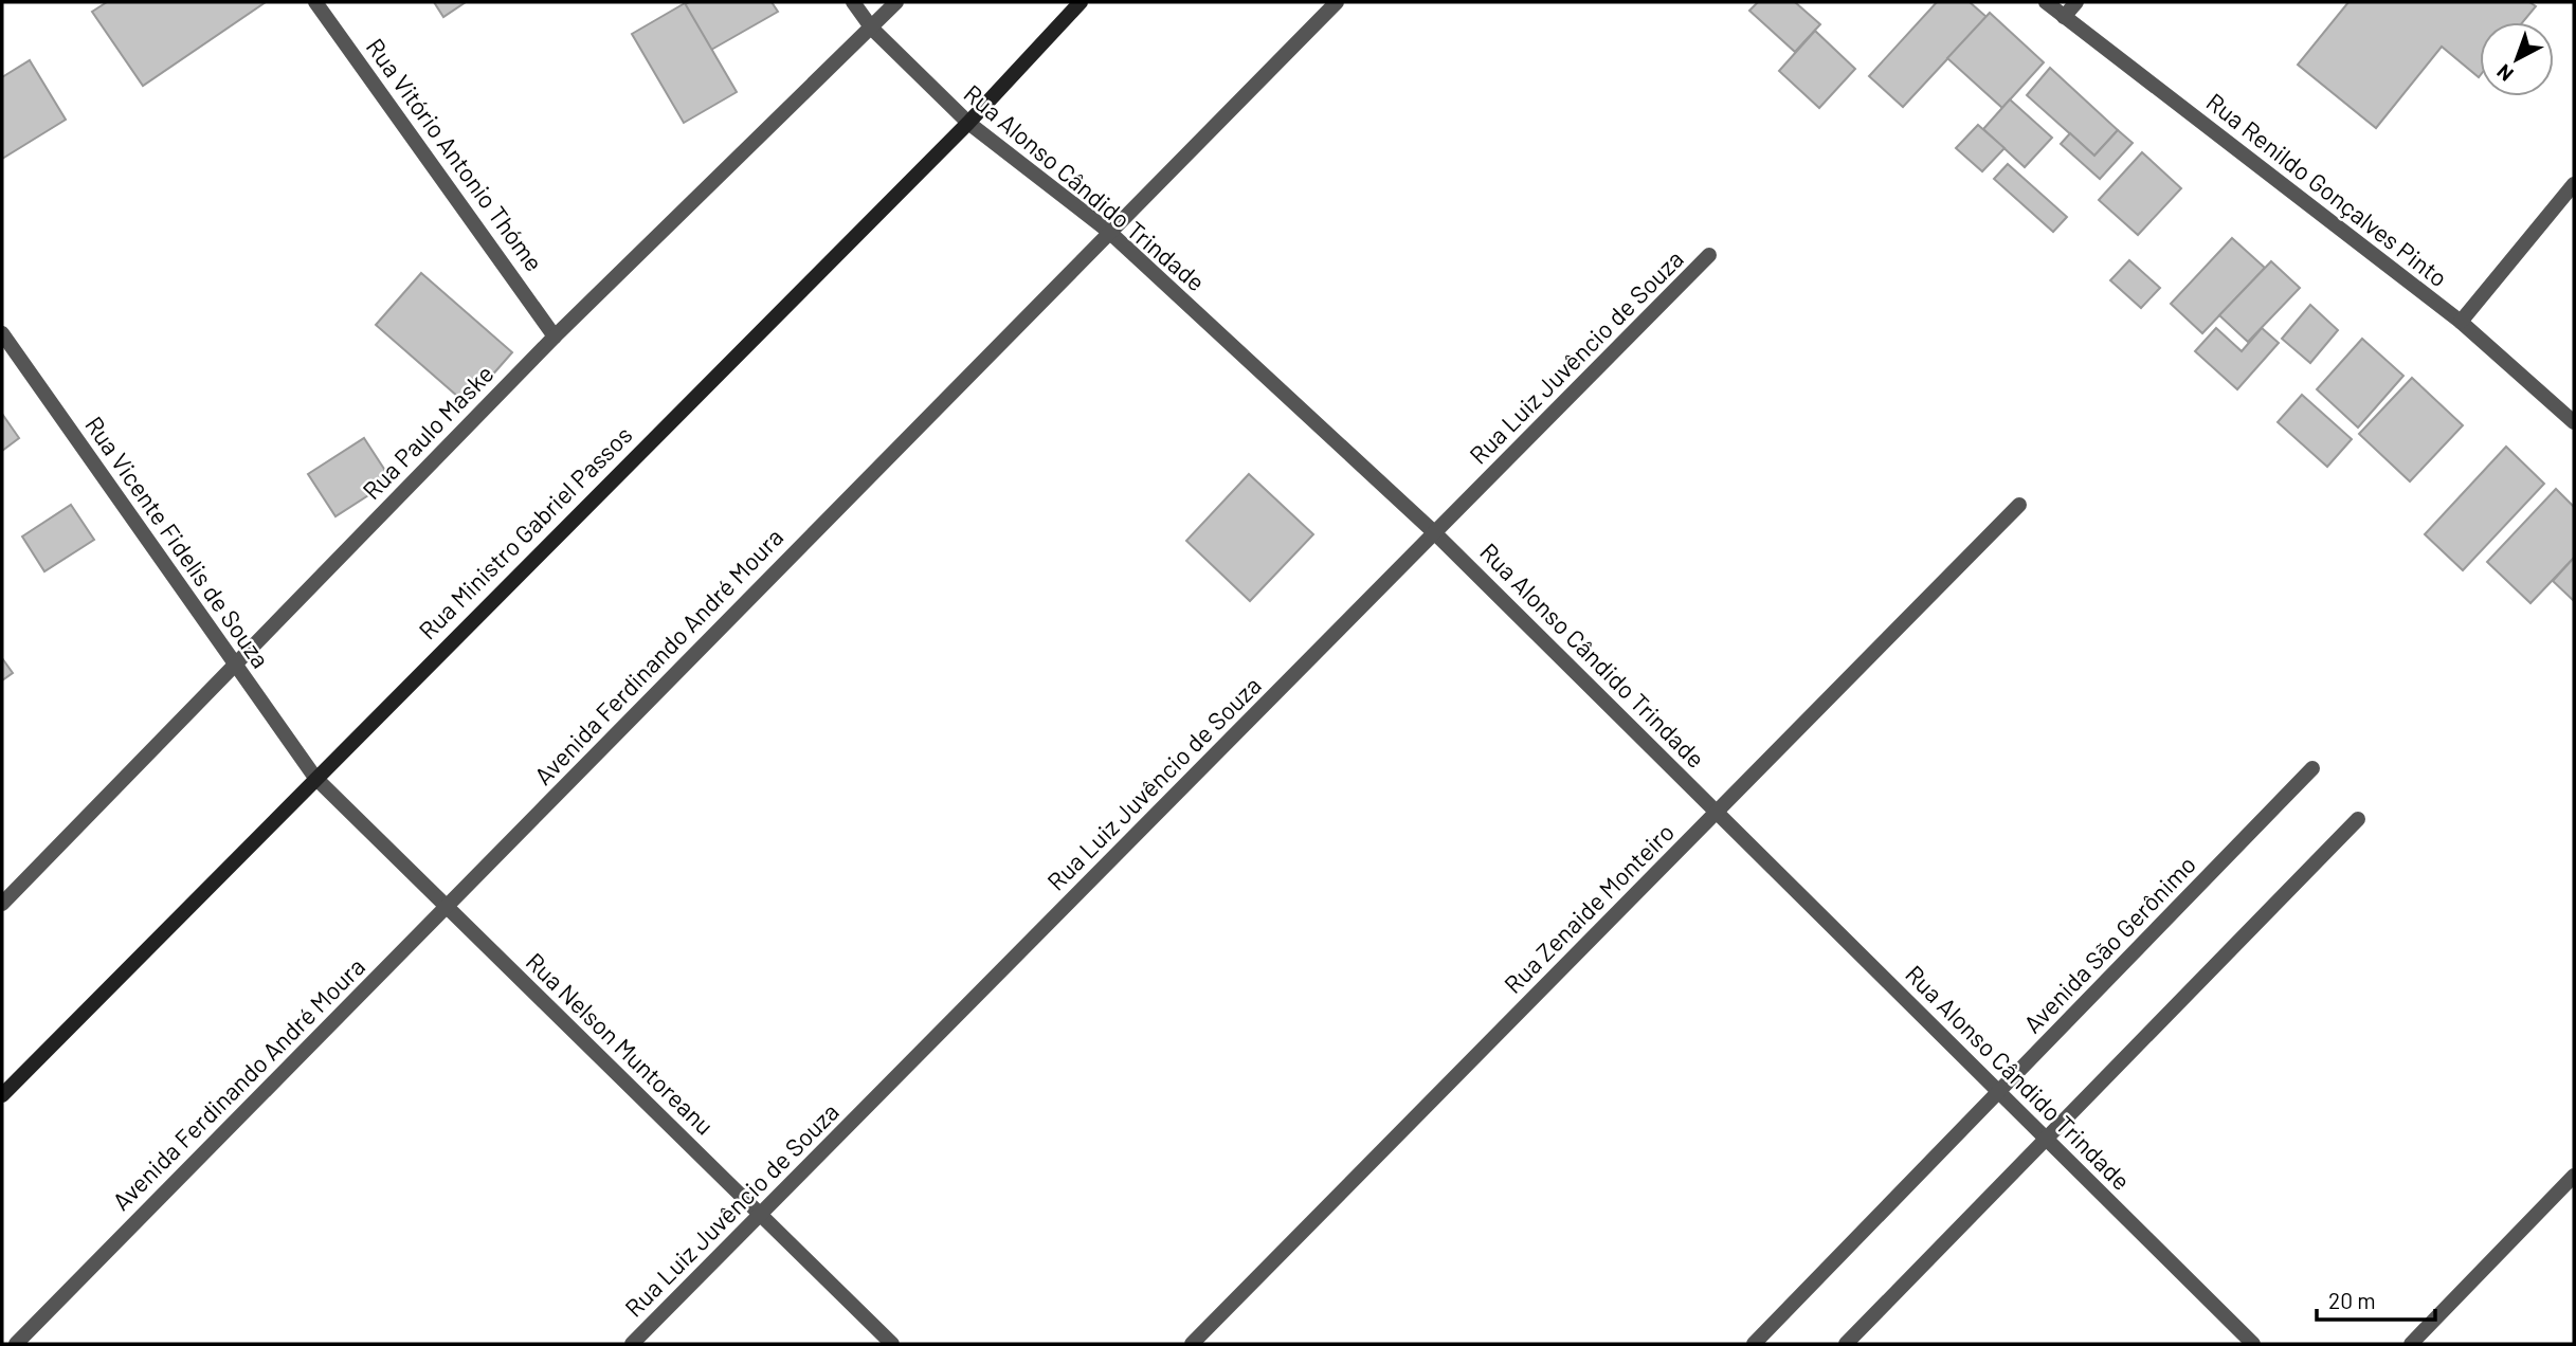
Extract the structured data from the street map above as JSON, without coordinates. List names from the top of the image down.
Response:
{
  "streets": {
    "street": [
      "Rua Vitório Antonio Thóme",
      "Rua Alonso Cândido Trindade",
      "Rua Renildo Gonçalves Pinto",
      "Rua Luiz Juvêncio de Souza",
      "Rua Paulo Maske",
      "Rua Ministro Gabriel Passos",
      "Rua Vicente Fidelis de Souza",
      "Avenida Ferdinando André Moura",
      "Rua Zenaide Monteiro",
      "Avenida São Gerônimo",
      "Rua Nelson Muntoreanu"
    ]
  },
  "crossings": [
    ["Rua Vitório Antonio Thóme", "Rua Paulo Maske"],
    ["Rua Alonso Cândido Trindade", "Rua Luiz Juvêncio de Souza"],
    ["Rua Alonso Cândido Trindade", "Rua Paulo Maske"],
    ["Rua Alonso Cândido Trindade", "Rua Ministro Gabriel Passos"],
    ["Rua Alonso Cândido Trindade", "Avenida Ferdinando André Moura"],
    ["Rua Alonso Cândido Trindade", "Rua Zenaide Monteiro"],
    ["Rua Alonso Cândido Trindade", "Avenida São Gerônimo"],
    ["Rua Luiz Juvêncio de Souza", "Rua Nelson Muntoreanu"],
    ["Rua Paulo Maske", "Rua Vicente Fidelis de Souza"],
    ["Rua Ministro Gabriel Passos", "Rua Vicente Fidelis de Souza"],
    ["Rua Ministro Gabriel Passos", "Rua Nelson Muntoreanu"],
    ["Rua Vicente Fidelis de Souza", "Rua Nelson Muntoreanu"],
    ["Avenida Ferdinando André Moura", "Rua Nelson Muntoreanu"]
  ],
  "scale_bar": "20 m",
  "north": "bottom left"
}
